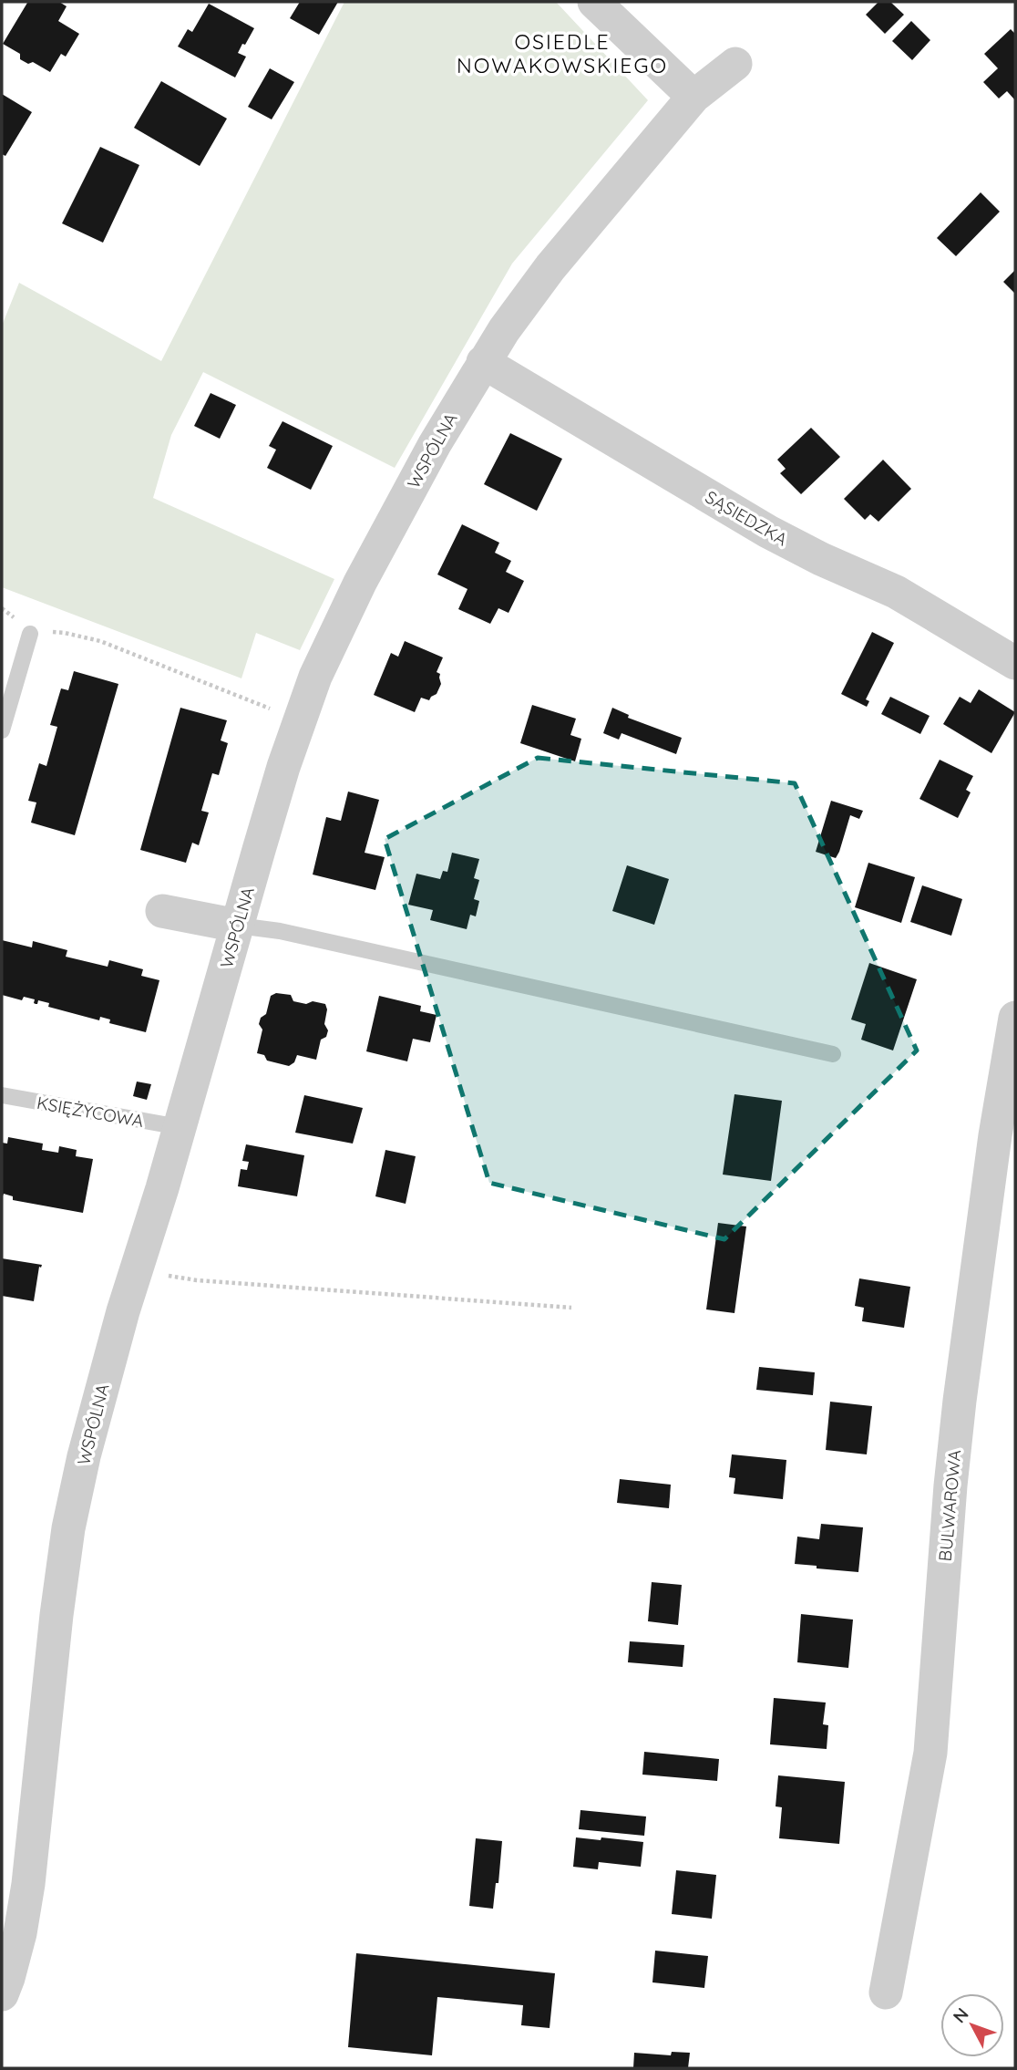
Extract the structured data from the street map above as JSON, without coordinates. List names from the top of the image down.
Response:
{
  "streets": {
    "street": ["WSPÓLNA", "SĄSIEDZKA", "BULWAROWA"],
    "lane": ["KSIĘŻYCOWA"]
  },
  "crossings": [
    ["WSPÓLNA", "SĄSIEDZKA"],
    ["WSPÓLNA", "KSIĘŻYCOWA"]
  ],
  "districts": ["OSIEDLE NOWAKOWSKIEGO"],
  "north": "top left"
}
